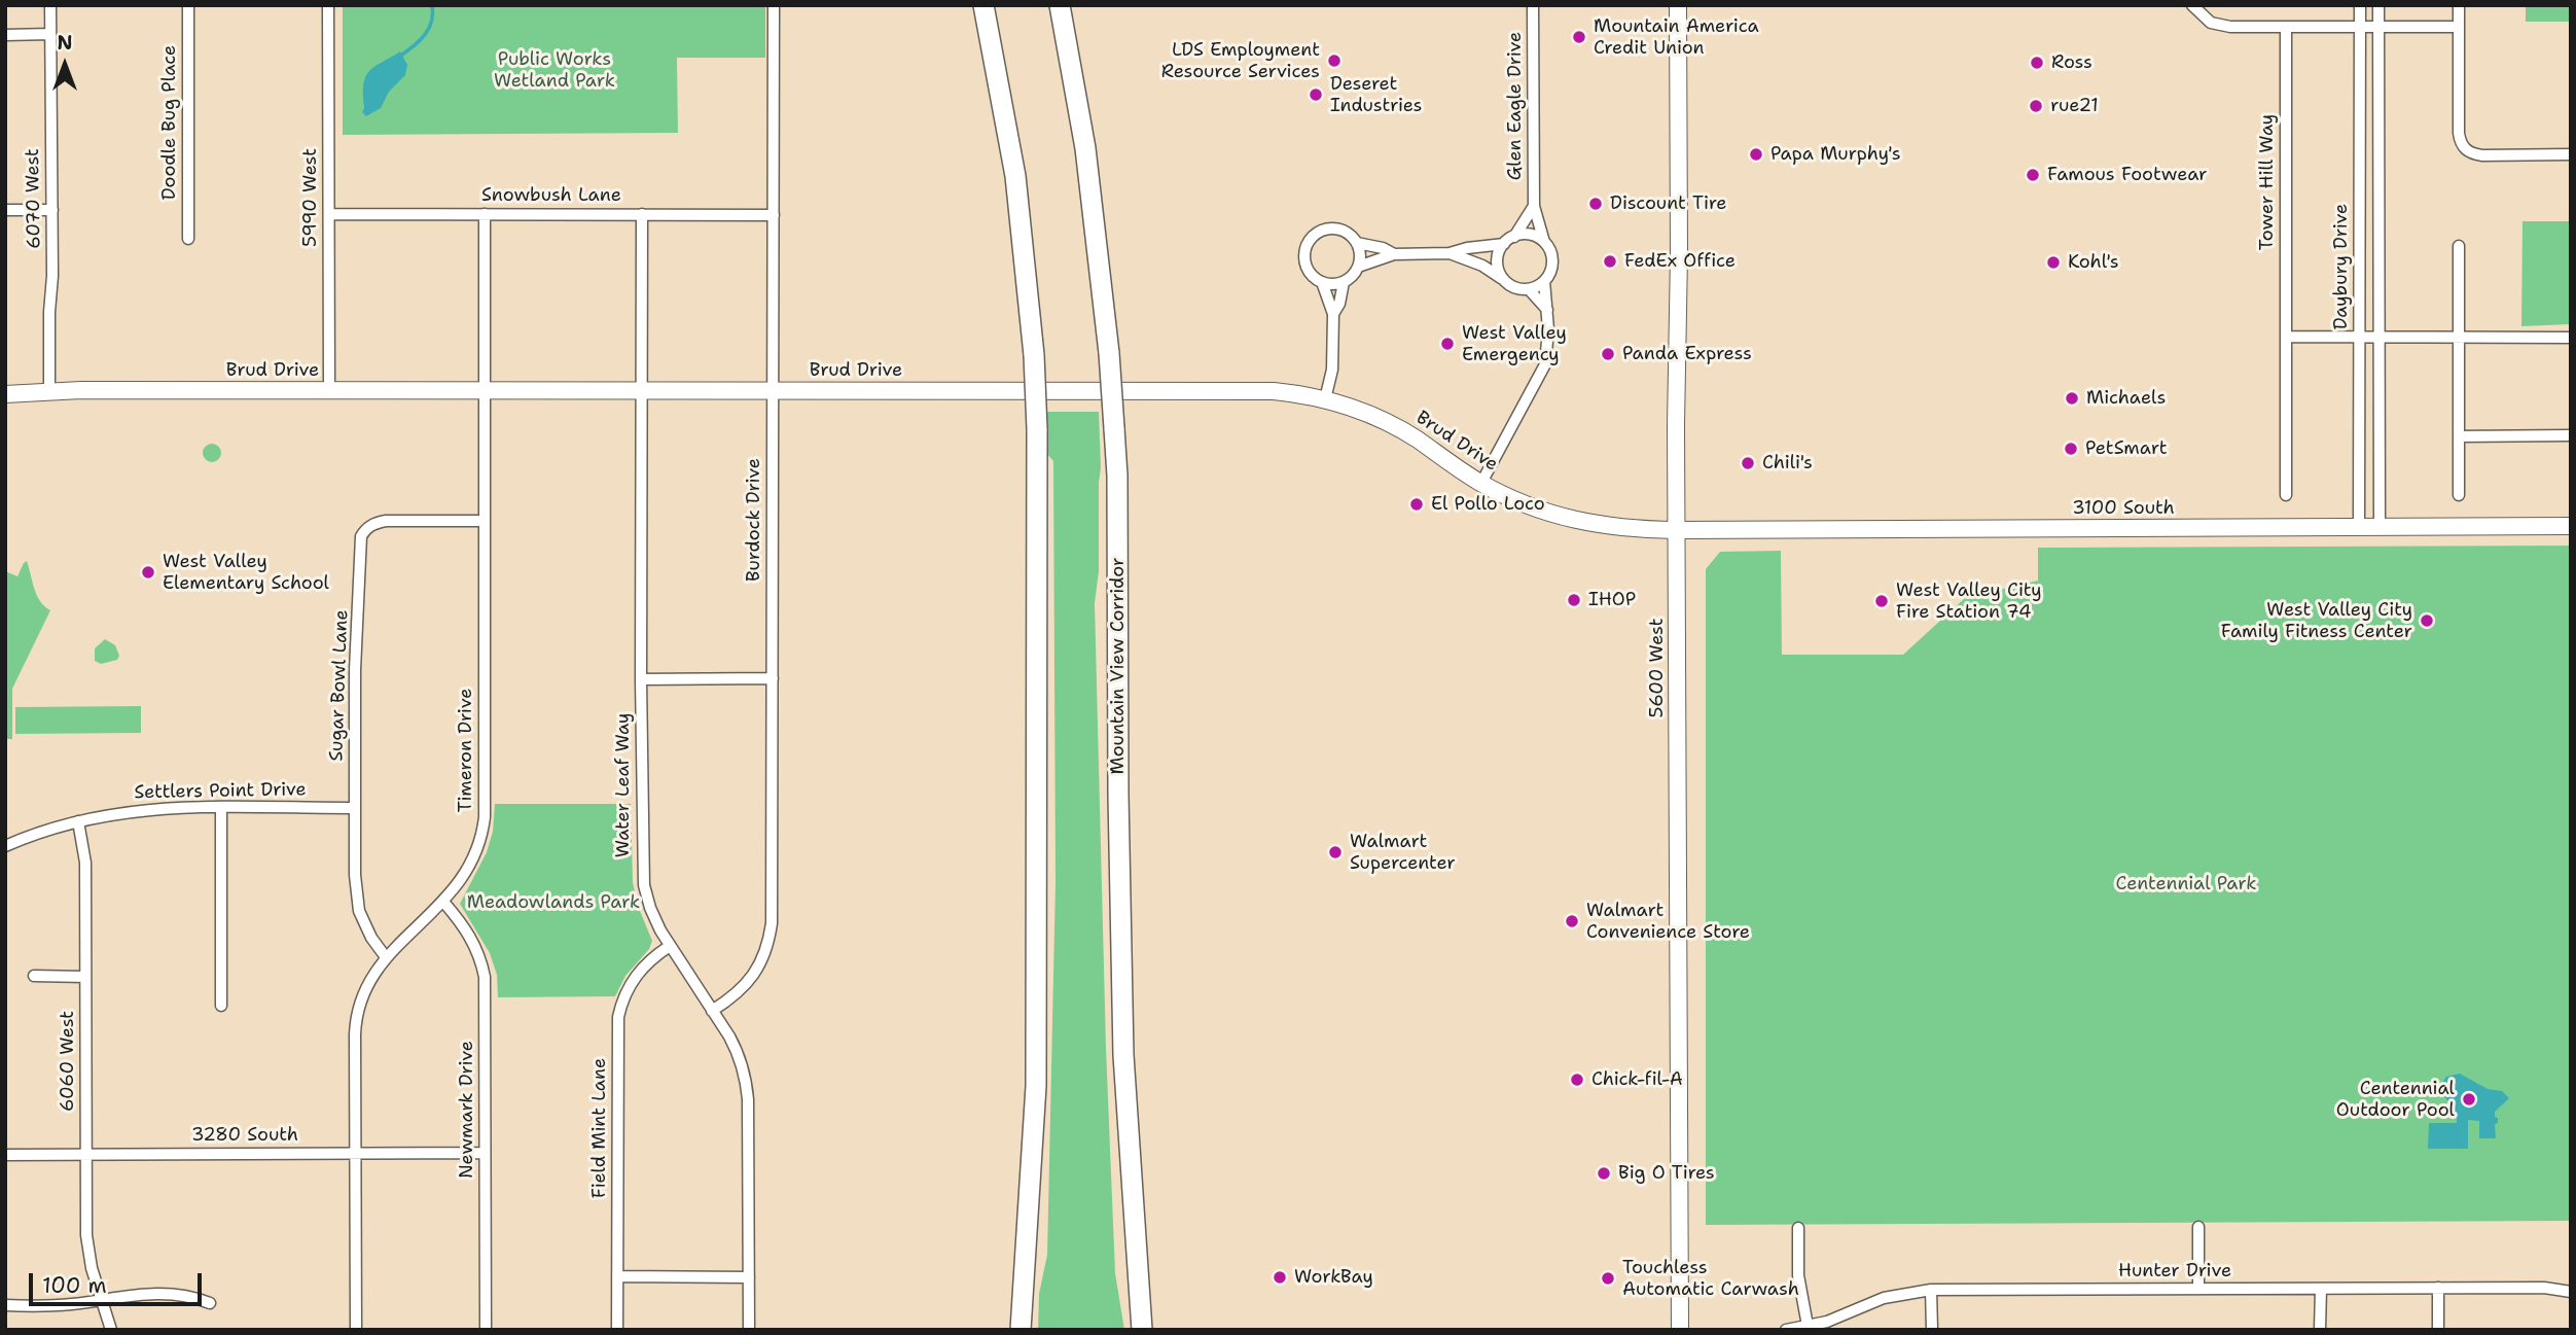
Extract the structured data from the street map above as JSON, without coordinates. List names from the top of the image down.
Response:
{
  "streets": {
    "highway": ["Mountain View Corridor"],
    "main road": ["Brud Drive", "3100 South", "5600 West"],
    "street": [
      "Glen Eagle Drive",
      "Doodle Bug Place",
      "Tower Hill Way",
      "Snowbush Lane",
      "5990 West",
      "6070 West",
      "Daybury Drive",
      "Burdock Drive",
      "Sugar Bowl Lane",
      "Timeron Drive",
      "Water Leaf Way",
      "Settlers Point Drive",
      "6060 West",
      "Newmark Drive",
      "Field Mint Lane",
      "3280 South",
      "Hunter Drive"
    ]
  },
  "crossings": [
    ["Snowbush Lane", "5990 West"],
    ["Snowbush Lane", "Burdock Drive"],
    ["Snowbush Lane", "Timeron Drive"],
    ["Snowbush Lane", "Water Leaf Way"],
    ["5990 West", "Brud Drive"],
    ["6070 West", "Brud Drive"],
    ["Daybury Drive", "3100 South"],
    ["Brud Drive", "3100 South"],
    ["Brud Drive", "Burdock Drive"],
    ["Brud Drive", "5600 West"],
    ["Brud Drive", "Timeron Drive"],
    ["Brud Drive", "Water Leaf Way"],
    ["3100 South", "5600 West"],
    ["Burdock Drive", "Water Leaf Way"],
    ["Sugar Bowl Lane", "Timeron Drive"],
    ["Sugar Bowl Lane", "Settlers Point Drive"],
    ["Timeron Drive", "Newmark Drive"],
    ["Timeron Drive", "3280 South"],
    ["Water Leaf Way", "Field Mint Lane"],
    ["Settlers Point Drive", "6060 West"],
    ["6060 West", "3280 South"],
    ["Newmark Drive", "3280 South"]
  ],
  "parks": ["Public Works Wetland Park", "Centennial Park", "Meadowlands Park"],
  "places": [
    "Mountain America Credit Union",
    "LDS Employment Resource Services",
    "Ross",
    "Deseret Industries",
    "rue21",
    "Papa Murphy's",
    "Famous Footwear",
    "Discount Tire",
    "FedEx Office",
    "Kohl's",
    "West Valley Emergency",
    "Panda Express",
    "Michaels",
    "PetSmart",
    "Chili's",
    "El Pollo Loco",
    "West Valley Elementary School",
    "IHOP",
    "West Valley City Fire Station 74",
    "West Valley City Family Fitness Center",
    "Walmart Supercenter",
    "Walmart Convenience Store",
    "Chick-fil-A",
    "Centennial Outdoor Pool",
    "Big O Tires",
    "WorkBay",
    "Touchless Automatic Carwash"
  ],
  "scale_bar": "100 m",
  "north": "top"
}
